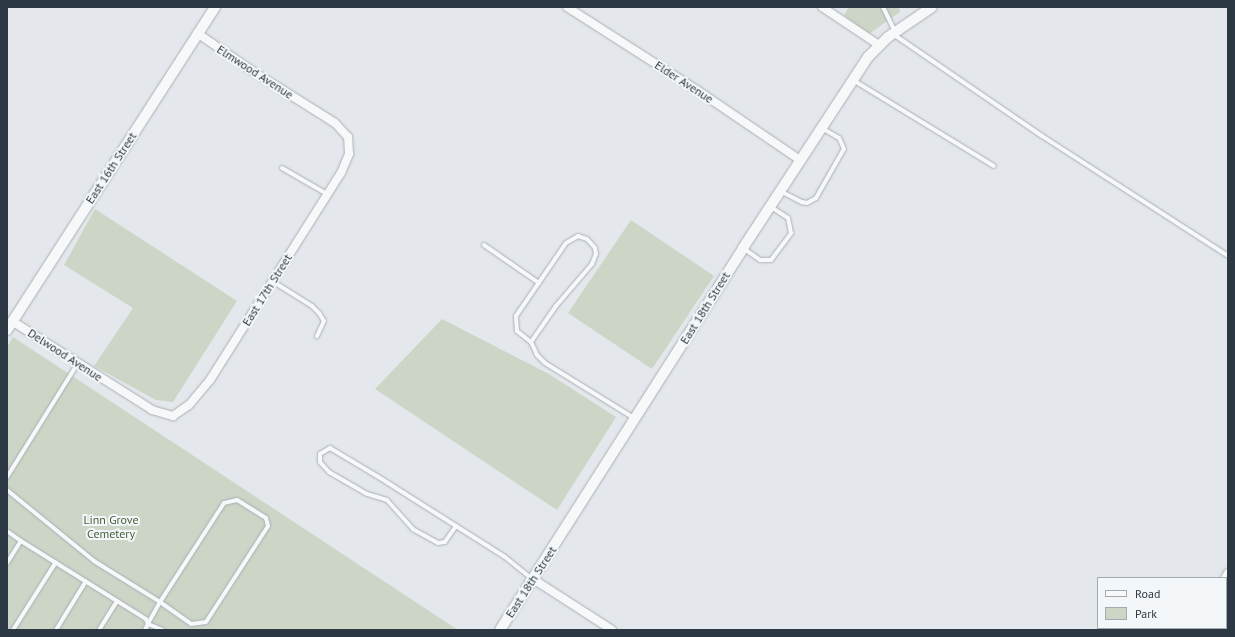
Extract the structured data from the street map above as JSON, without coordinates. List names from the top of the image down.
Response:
{
  "streets": {
    "street": [
      "Elmwood Avenue",
      "Elder Avenue",
      "East 16th Street",
      "East 17th Street",
      "East 18th Street",
      "Delwood Avenue"
    ]
  },
  "crossings": [
    ["Elmwood Avenue", "East 16th Street"],
    ["Elmwood Avenue", "East 17th Street"],
    ["Elder Avenue", "East 18th Street"],
    ["East 16th Street", "Delwood Avenue"],
    ["East 17th Street", "Delwood Avenue"]
  ],
  "parks": ["Linn Grove Cemetery"],
  "legend": ["Road", "Park"]
}
